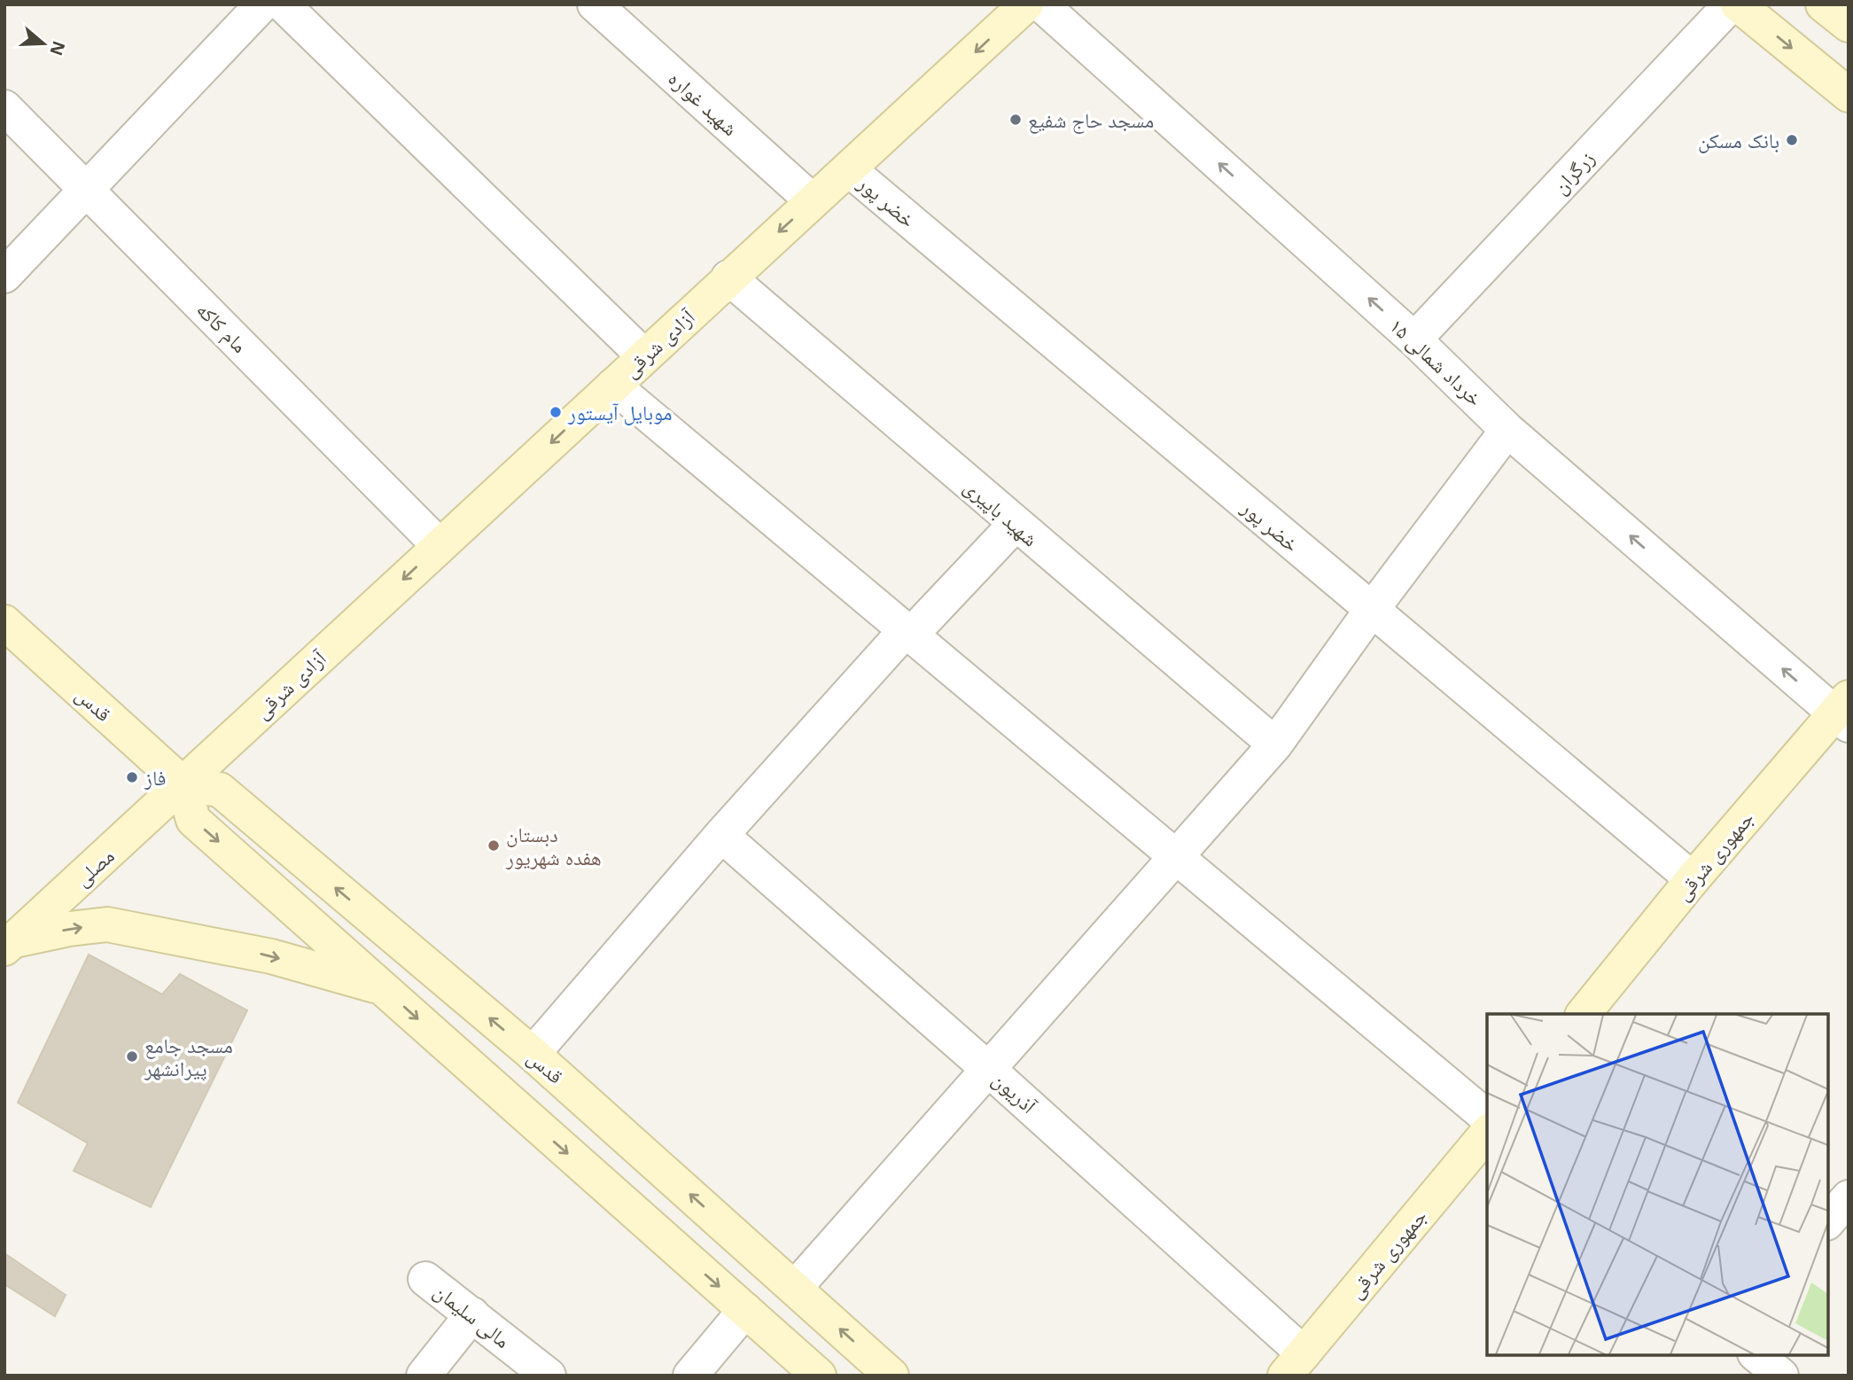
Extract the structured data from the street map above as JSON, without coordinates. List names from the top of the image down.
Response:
{
  "streets": {
    "main road": [
      "آزادی شرقی",
      "قدس",
      "جمهوری شرقی",
      "مصلی"
    ],
    "street": [
      "شهید غواره",
      "زرگران",
      "خضر پور",
      "مام کاکه",
      "۱۵ خرداد شمالی",
      "شهید باپیری",
      "آذریون",
      "مالی سلیمان"
    ]
  },
  "crossings": [
    ["شهید غواره", "آزادی شرقی"],
    ["زرگران", "۱۵ خرداد شمالی"],
    ["خضر پور", "آزادی شرقی"],
    ["خضر پور", "جمهوری شرقی"],
    ["مام کاکه", "آزادی شرقی"],
    ["آزادی شرقی", "شهید باپیری"],
    ["آزادی شرقی", "قدس"],
    ["آزادی شرقی", "مصلی"],
    ["۱۵ خرداد شمالی", "جمهوری شرقی"],
    ["قدس", "مصلی"],
    ["جمهوری شرقی", "آذریون"]
  ],
  "one_way": ["آزادی شرقی", "۱۵ خرداد شمالی"],
  "places": [
    "مسجد حاج شفیع",
    "بانک مسکن",
    "موبایل آیستور",
    "فاز",
    "دبستان هفده شهریور",
    "مسجد جامع پیرانشهر"
  ],
  "north": "right"
}
